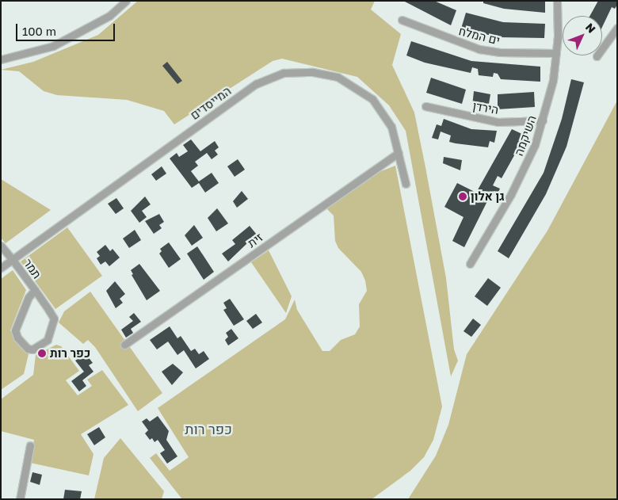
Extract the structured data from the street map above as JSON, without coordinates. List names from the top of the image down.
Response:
{
  "streets": {
    "street": [
      "ים המלח",
      "המייסדים",
      "הירדן",
      "השיקמה",
      "זית",
      "תמר"
    ]
  },
  "crossings": [
    ["ים המלח", "השיקמה"],
    ["המייסדים", "זית"],
    ["המייסדים", "תמר"],
    ["הירדן", "השיקמה"]
  ],
  "districts": ["כפר רות"],
  "places": ["גן אלון", "כפר רות"],
  "scale_bar": "100 m",
  "north": "top right"
}
